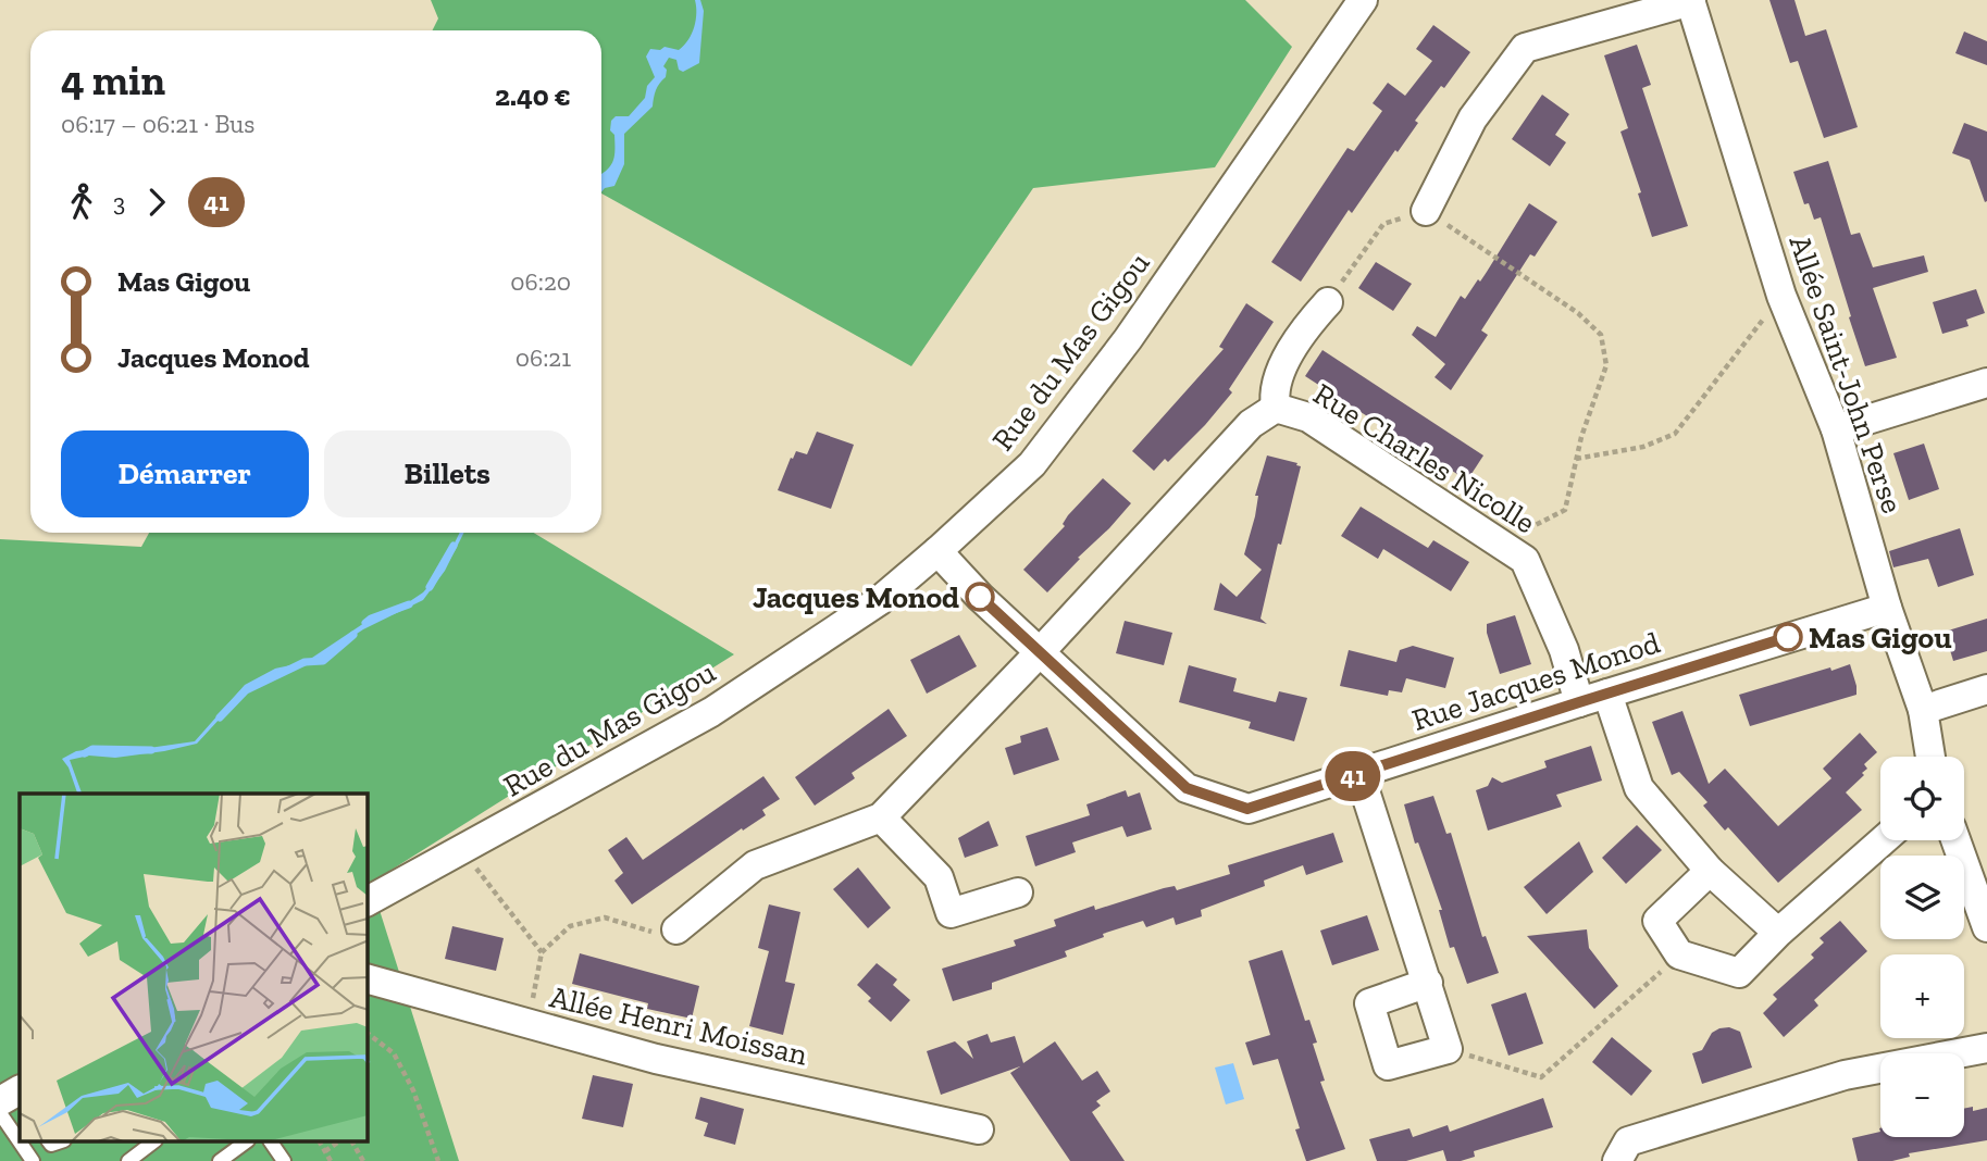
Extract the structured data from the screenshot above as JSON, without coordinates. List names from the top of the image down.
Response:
{
  "streets": {
    "street": [
      "Rue du Mas Gigou",
      "Allée Saint-John Perse",
      "Rue Charles Nicolle",
      "Rue Jacques Monod",
      "Allée Henri Moissan"
    ]
  },
  "crossings": [
    ["Rue du Mas Gigou", "Rue Jacques Monod"],
    ["Allée Saint-John Perse", "Rue Jacques Monod"],
    ["Rue Charles Nicolle", "Rue Jacques Monod"]
  ],
  "places": ["Jacques Monod", "Mas Gigou"],
  "lines": ["bus line 41"],
  "page": {
    "on_map": "41",
    "heading": ["4 min", "06:17 – 06:21 · Bus", "2.40 €"],
    "legs": ["3", "41"],
    "list": [
      {
        "name": "Mas Gigou",
        "value": "06:20"
      },
      {
        "name": "Jacques Monod",
        "value": "06:21"
      }
    ],
    "buttons": ["Démarrer", "Billets"],
    "map_buttons": ["+", "−"]
  }
}
